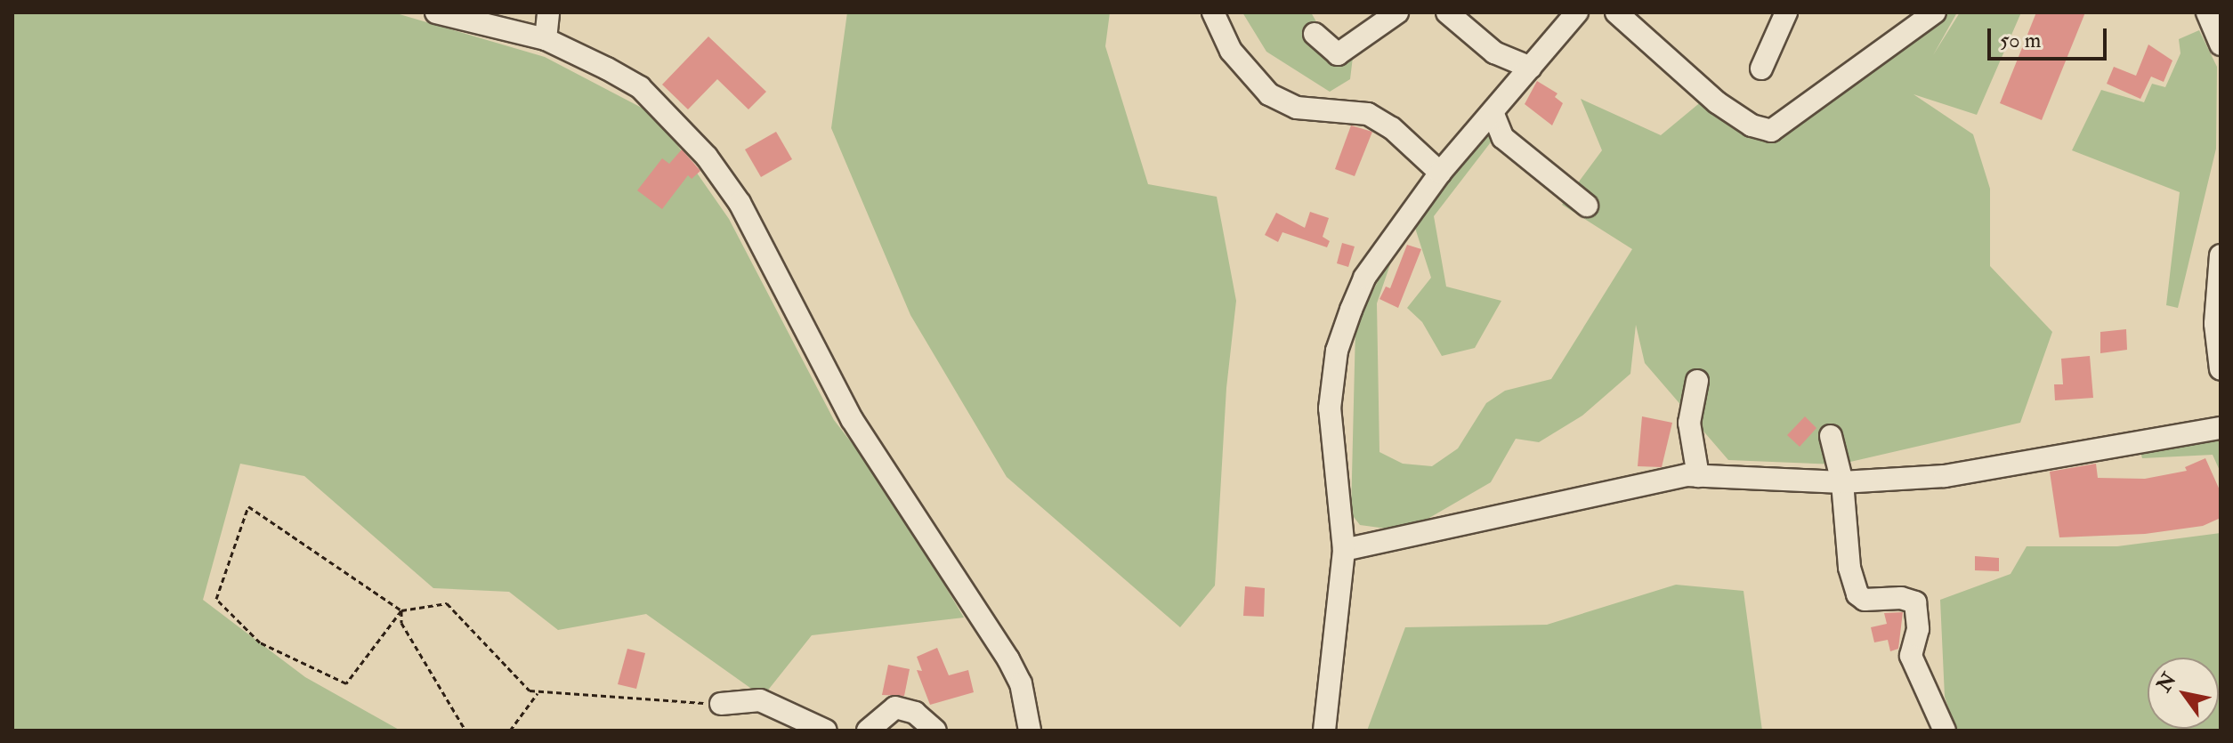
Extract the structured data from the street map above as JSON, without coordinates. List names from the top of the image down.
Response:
{
  "scale_bar": "50 m",
  "north": "top left"
}
